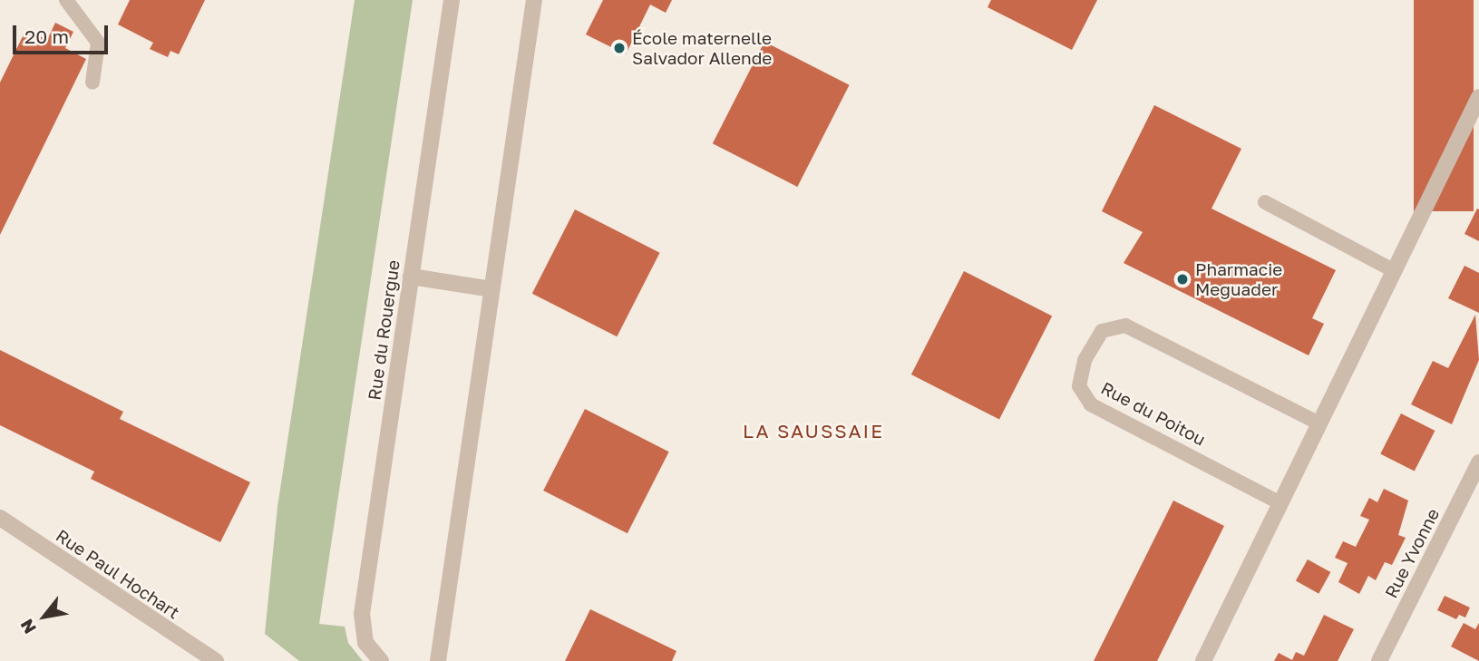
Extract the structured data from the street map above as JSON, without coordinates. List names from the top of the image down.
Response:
{
  "streets": {
    "street": ["Rue du Rouergue", "Rue Yvonne", "Rue Paul Hochart"],
    "lane": ["Rue du Poitou"]
  },
  "districts": ["LA SAUSSAIE"],
  "places": ["École maternelle Salvador Allende", "Pharmacie Meguader"],
  "scale_bar": "20 m",
  "north": "bottom left"
}
